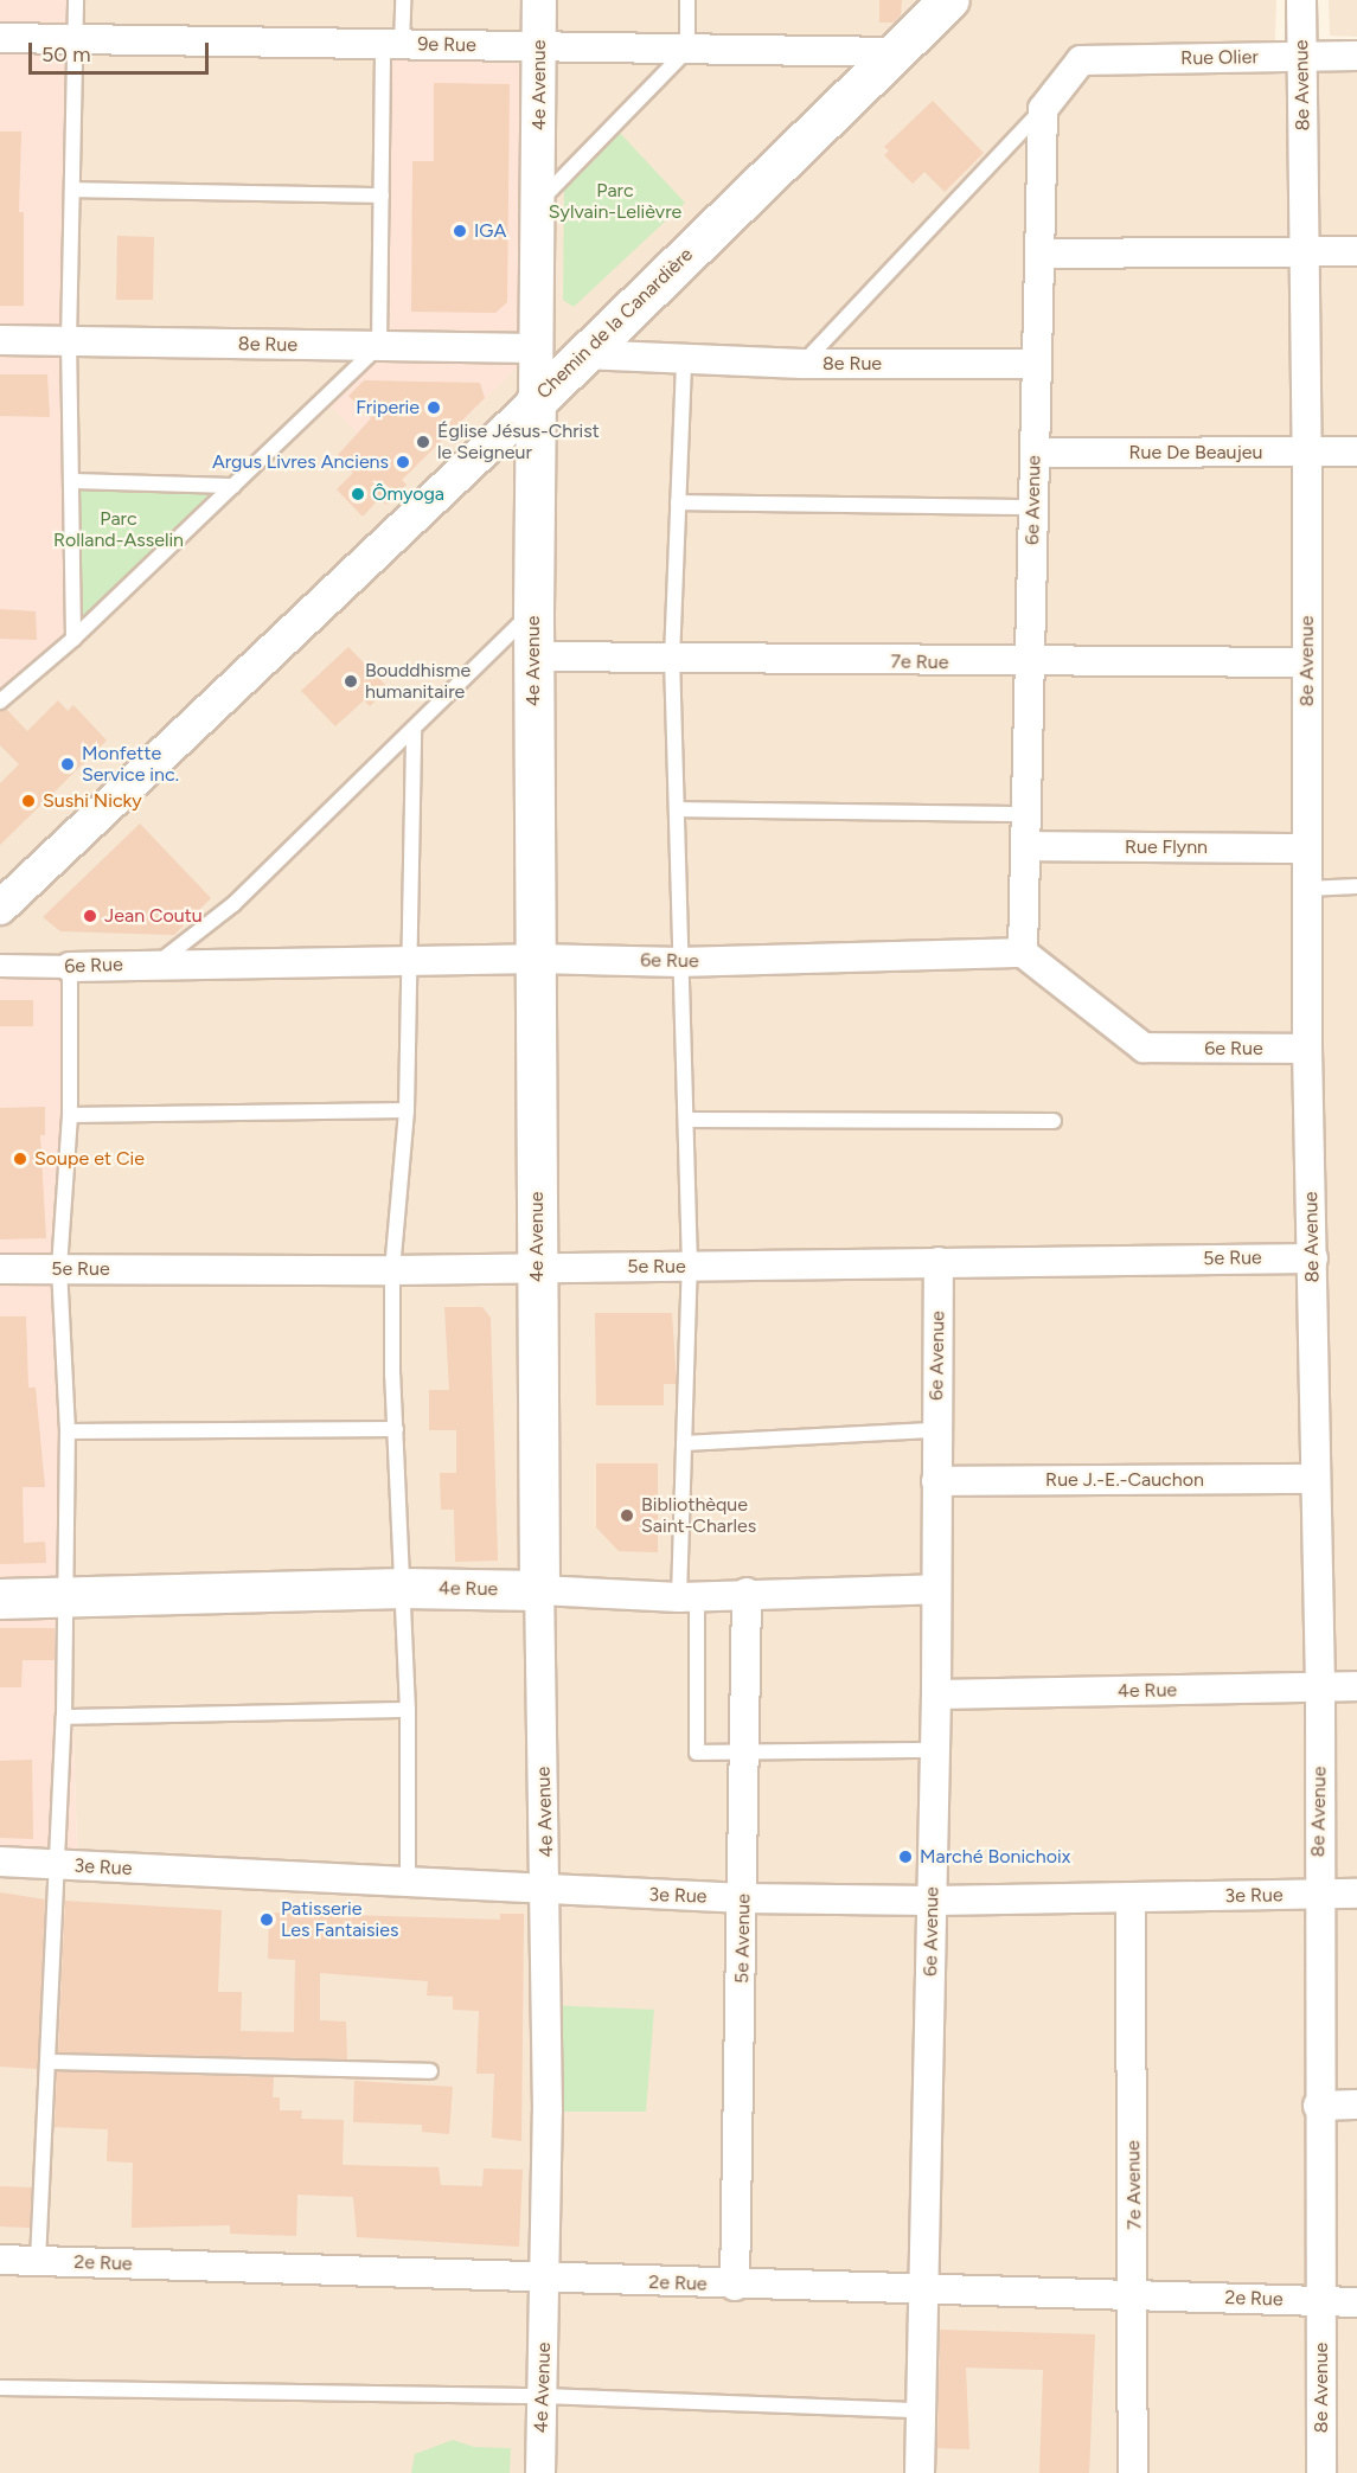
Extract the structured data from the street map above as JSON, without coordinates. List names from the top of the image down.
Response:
{
  "streets": {
    "main road": ["4e Avenue", "Chemin de la Canardière", "4e Rue"],
    "street": [
      "9e Rue",
      "Rue Olier",
      "8e Avenue",
      "8e Rue",
      "Rue De Beaujeu",
      "6e Avenue",
      "7e Rue",
      "Rue Flynn",
      "6e Rue",
      "5e Rue",
      "Rue J.-E.-Cauchon",
      "3e Rue",
      "5e Avenue",
      "7e Avenue",
      "2e Rue"
    ]
  },
  "crossings": [
    ["9e Rue", "4e Avenue"],
    ["9e Rue", "Chemin de la Canardière"],
    ["Rue Olier", "8e Avenue"],
    ["Rue Olier", "6e Avenue"],
    ["4e Avenue", "Chemin de la Canardière"],
    ["4e Avenue", "8e Rue"],
    ["4e Avenue", "7e Rue"],
    ["4e Avenue", "6e Rue"],
    ["4e Avenue", "5e Rue"],
    ["4e Avenue", "4e Rue"],
    ["4e Avenue", "3e Rue"],
    ["4e Avenue", "2e Rue"],
    ["8e Avenue", "Rue De Beaujeu"],
    ["8e Avenue", "7e Rue"],
    ["8e Avenue", "Rue Flynn"],
    ["8e Avenue", "6e Rue"],
    ["8e Avenue", "5e Rue"],
    ["8e Avenue", "Rue J.-E.-Cauchon"],
    ["8e Avenue", "4e Rue"],
    ["8e Avenue", "3e Rue"],
    ["8e Avenue", "2e Rue"],
    ["Chemin de la Canardière", "8e Rue"],
    ["8e Rue", "6e Avenue"],
    ["Rue De Beaujeu", "6e Avenue"],
    ["6e Avenue", "7e Rue"],
    ["6e Avenue", "Rue Flynn"],
    ["6e Avenue", "6e Rue"],
    ["6e Avenue", "5e Rue"],
    ["6e Avenue", "Rue J.-E.-Cauchon"],
    ["6e Avenue", "4e Rue"],
    ["6e Avenue", "3e Rue"],
    ["6e Avenue", "2e Rue"],
    ["4e Rue", "5e Avenue"],
    ["3e Rue", "5e Avenue"],
    ["3e Rue", "7e Avenue"],
    ["5e Avenue", "2e Rue"],
    ["7e Avenue", "2e Rue"]
  ],
  "parks": ["Parc Sylvain-Lelièvre", "Parc Rolland-Asselin"],
  "places": [
    "IGA",
    "Friperie",
    "Église Jésus-Christ le Seigneur",
    "Argus Livres Anciens",
    "Ômyoga",
    "Bouddhisme humanitaire",
    "Monfette Service inc.",
    "Sushi Nicky",
    "Jean Coutu",
    "Soupe et Cie",
    "Bibliothèque Saint-Charles",
    "Marché Bonichoix",
    "Patisserie Les Fantaisies"
  ],
  "scale_bar": "50 m"
}
